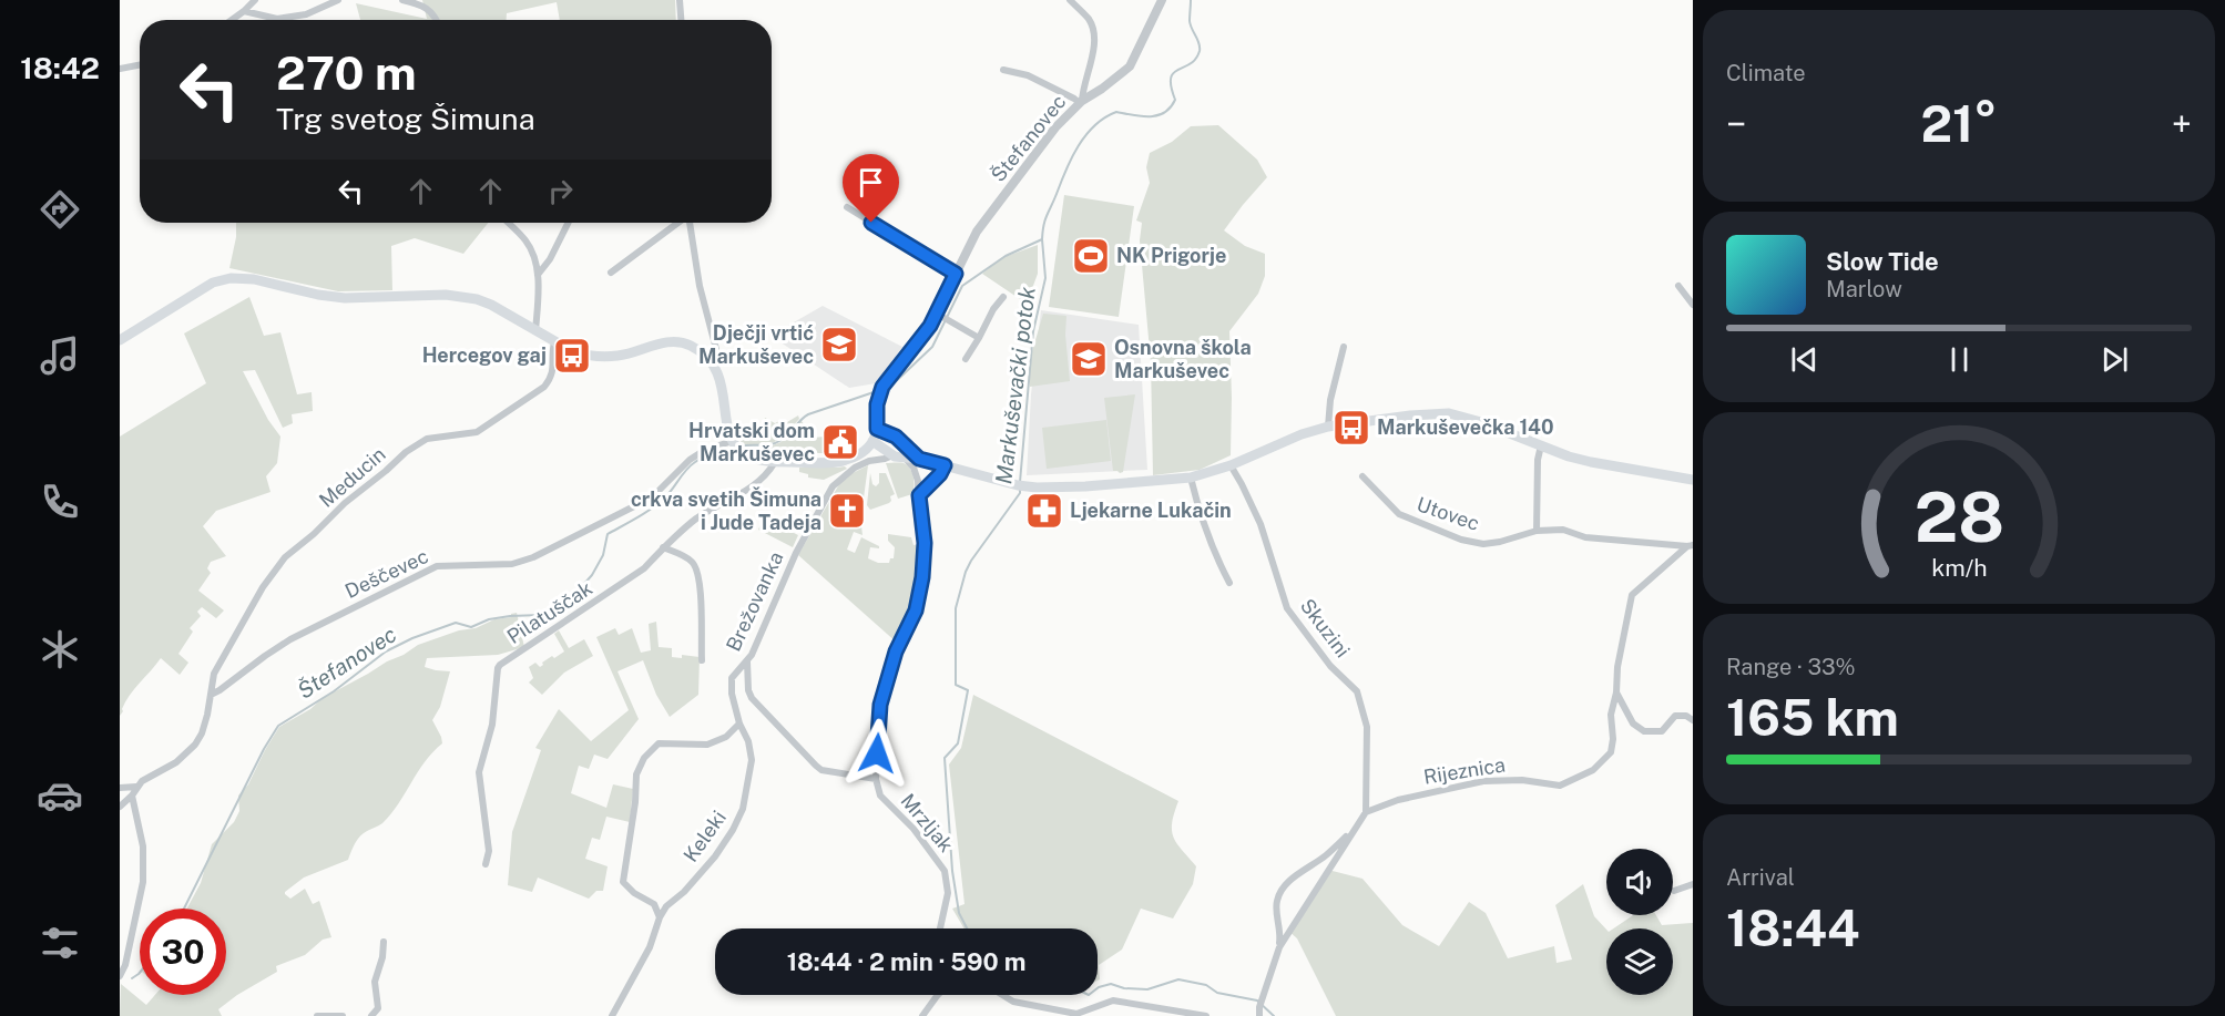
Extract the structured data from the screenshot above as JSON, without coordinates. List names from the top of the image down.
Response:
{
  "streets": {
    "street": [
      "Štefanovec",
      "Meducin",
      "Utovec",
      "Deščevec",
      "Brežovanka",
      "Pilatuščak",
      "Skuzini",
      "Rijeznica",
      "Mrzljak",
      "Keleki"
    ]
  },
  "crossings": [
    ["Meducin", "Deščevec"],
    ["Utovec", "Rijeznica"],
    ["Brežovanka", "Keleki"],
    ["Skuzini", "Rijeznica"]
  ],
  "water": ["Markuševački potok", "Štefanovec"],
  "places": {
    "sports": ["NK Prigorje"],
    "school or university": ["Dječji vrtić Markuševec", "Osnovna škola Markuševec"],
    "bus stop": ["Hercegov gaj", "Markuševečka 140"],
    "public building": ["Hrvatski dom Markuševec"],
    "church": ["crkva svetih Šimuna i Jude Tadeja"],
    "pharmacy": ["Ljekarne Lukačin"]
  },
  "page": {
    "tabs": "18:42",
    "tile": [
      "Climate",
      ["Range · 33%", "165 km"],
      ["Arrival", "18:44"]
    ],
    "turn": ["270 m", "Trg svetog Šimuna"],
    "heat": ["−", "21°", "+"],
    "song": ["Slow Tide", "Marlow"],
    "limit": "30",
    "trip": "18:44 · 2 min · 590 m",
    "gauge": ["28", "km/h"]
  }
}
